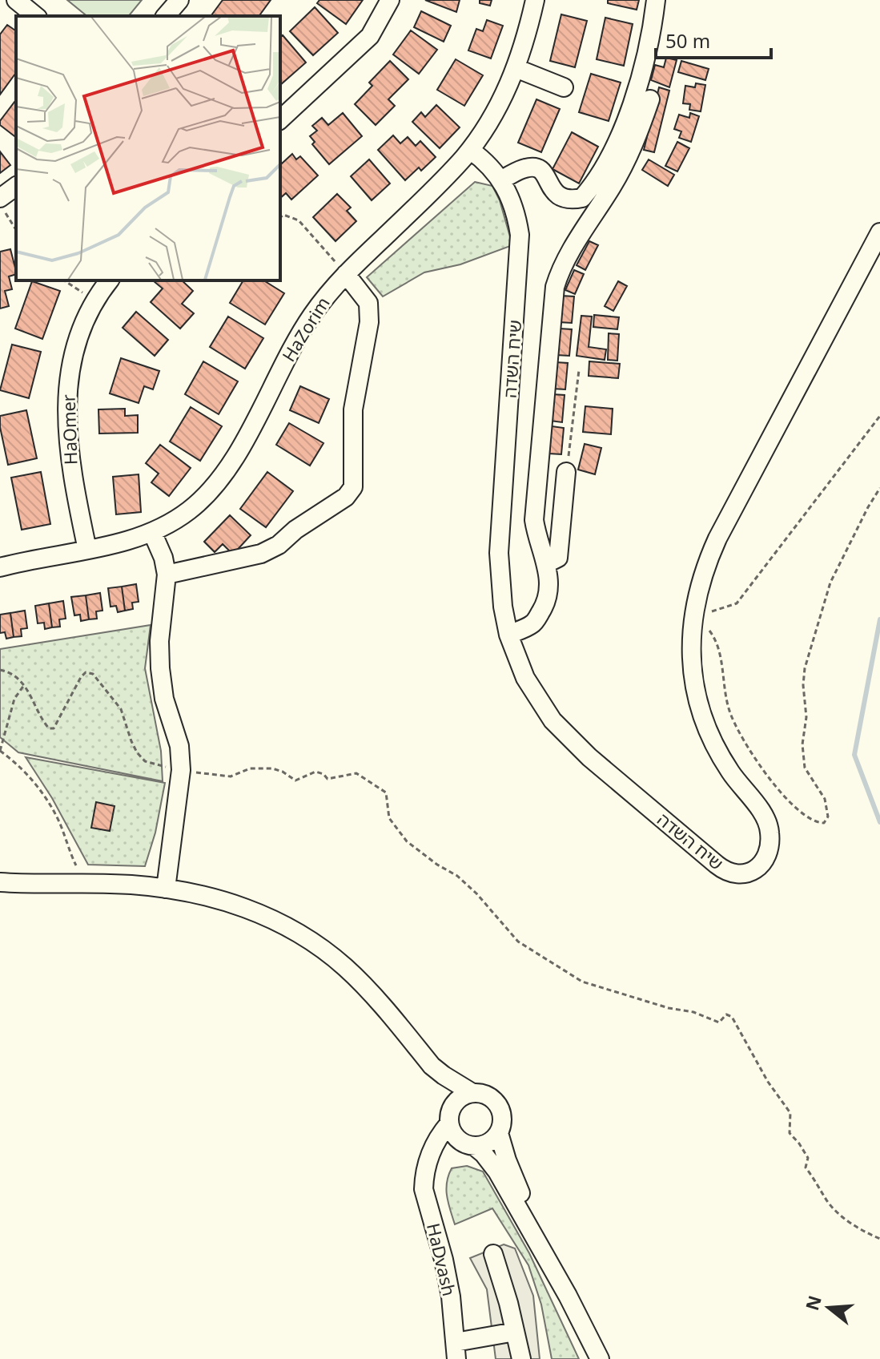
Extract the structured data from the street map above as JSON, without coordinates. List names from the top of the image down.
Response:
{
  "streets": {
    "street": [
      "HaZorim",
      "שיח השדה",
      "HaOmer",
      "HaDvash"
    ]
  },
  "crossings": [
    ["HaZorim", "שיח השדה"],
    ["HaZorim", "HaOmer"]
  ],
  "scale_bar": "50 m",
  "north": "left"
}
